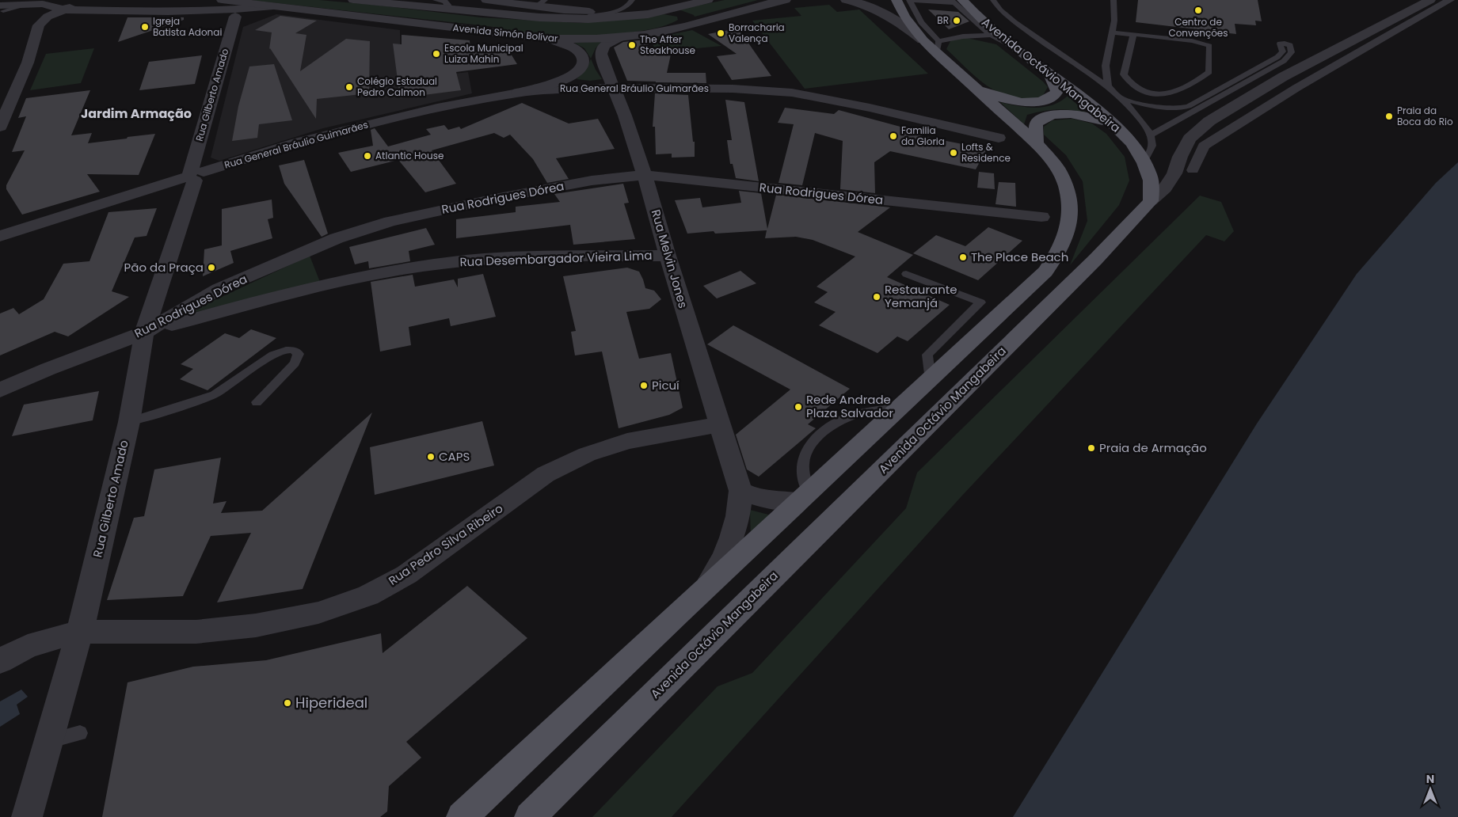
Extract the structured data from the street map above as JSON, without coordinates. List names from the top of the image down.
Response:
{
  "streets": {
    "main road": ["Avenida Octávio Mangabeira"],
    "street": [
      "Avenida Simón Bolívar",
      "Rua General Bráulio Guimarães",
      "Rua Gilberto Amado",
      "Rua Rodrigues Dórea",
      "Rua Desembargador Vieira Lima",
      "Rua Melvin Jones",
      "Rua Pedro Silva Ribeiro"
    ]
  },
  "crossings": [
    ["Avenida Simón Bolívar", "Rua Melvin Jones"],
    ["Rua General Bráulio Guimarães", "Rua Gilberto Amado"],
    ["Rua General Bráulio Guimarães", "Rua Melvin Jones"],
    ["Rua Gilberto Amado", "Rua Rodrigues Dórea"],
    ["Rua Gilberto Amado", "Rua Desembargador Vieira Lima"],
    ["Rua Gilberto Amado", "Rua Pedro Silva Ribeiro"],
    ["Rua Rodrigues Dórea", "Rua Desembargador Vieira Lima"],
    ["Rua Rodrigues Dórea", "Rua Melvin Jones"],
    ["Rua Desembargador Vieira Lima", "Rua Melvin Jones"],
    ["Rua Melvin Jones", "Rua Pedro Silva Ribeiro"]
  ],
  "districts": ["Jardim Armação"],
  "places": [
    "Centro de Convenções",
    "BR",
    "Igreja Batista Adonai",
    "Borracharia Valença",
    "The After Steakhouse",
    "Escola Municipal Luiza Mahin",
    "Colégio Estadual Pedro Calmon",
    "Praia da Boca do Rio",
    "Familia da Gloria",
    "Lofts & Residence",
    "Atlantic House",
    "The Place Beach",
    "Pão da Praça",
    "Restaurante Yemanjá",
    "Picuí",
    "Rede Andrade Plaza Salvador",
    "Praia de Armação",
    "CAPS",
    "Hiperideal"
  ],
  "north": "top"
}
